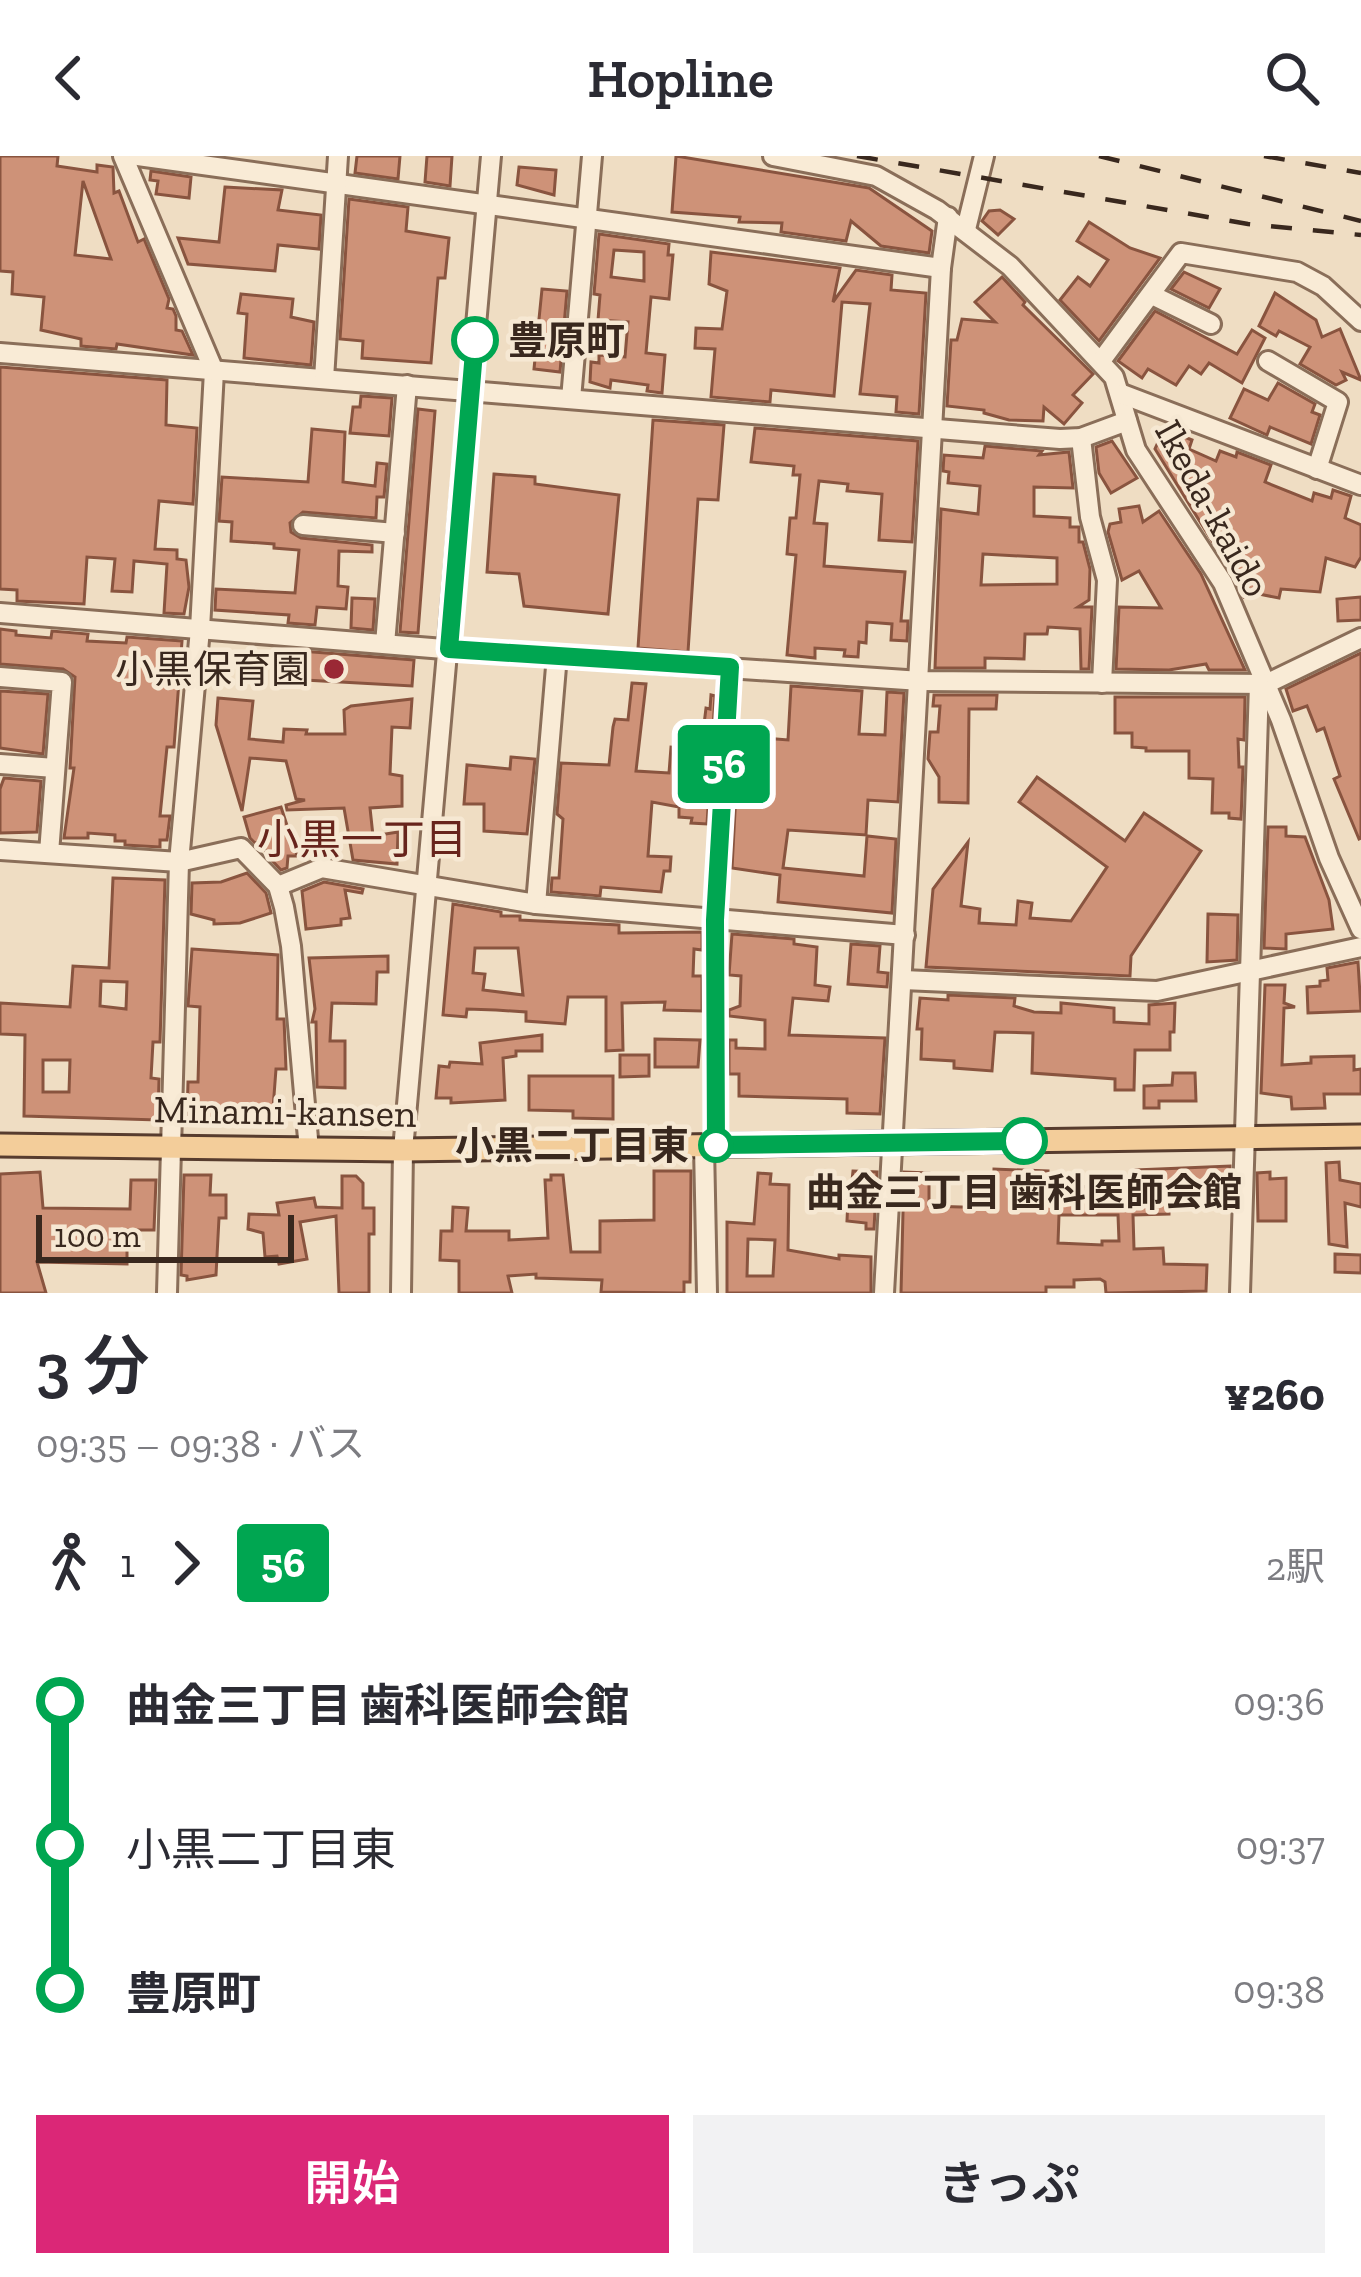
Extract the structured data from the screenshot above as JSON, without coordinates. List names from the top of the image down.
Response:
{
  "streets": {
    "main road": ["Minami-kansen"],
    "street": ["Ikeda-kaido"]
  },
  "districts": ["小黒一丁目"],
  "places": [
    "豊原町",
    "小黒保育園",
    "曲金三丁目 歯科医師会館",
    "小黒二丁目東"
  ],
  "lines": ["bus line 56"],
  "scale_bar": "100 m",
  "page": {
    "header": "Hopline",
    "on_map": "56",
    "scale": "100 m",
    "heading": ["3 分", "09:35 – 09:38 · バス", "¥260"],
    "legs": ["1", "56", "2駅"],
    "list": [
      {
        "name": "曲金三丁目 歯科医師会館",
        "value": "09:36"
      },
      {
        "name": "小黒二丁目東",
        "value": "09:37"
      },
      {
        "name": "豊原町",
        "value": "09:38"
      }
    ],
    "buttons": ["開始", "きっぷ"]
  }
}
